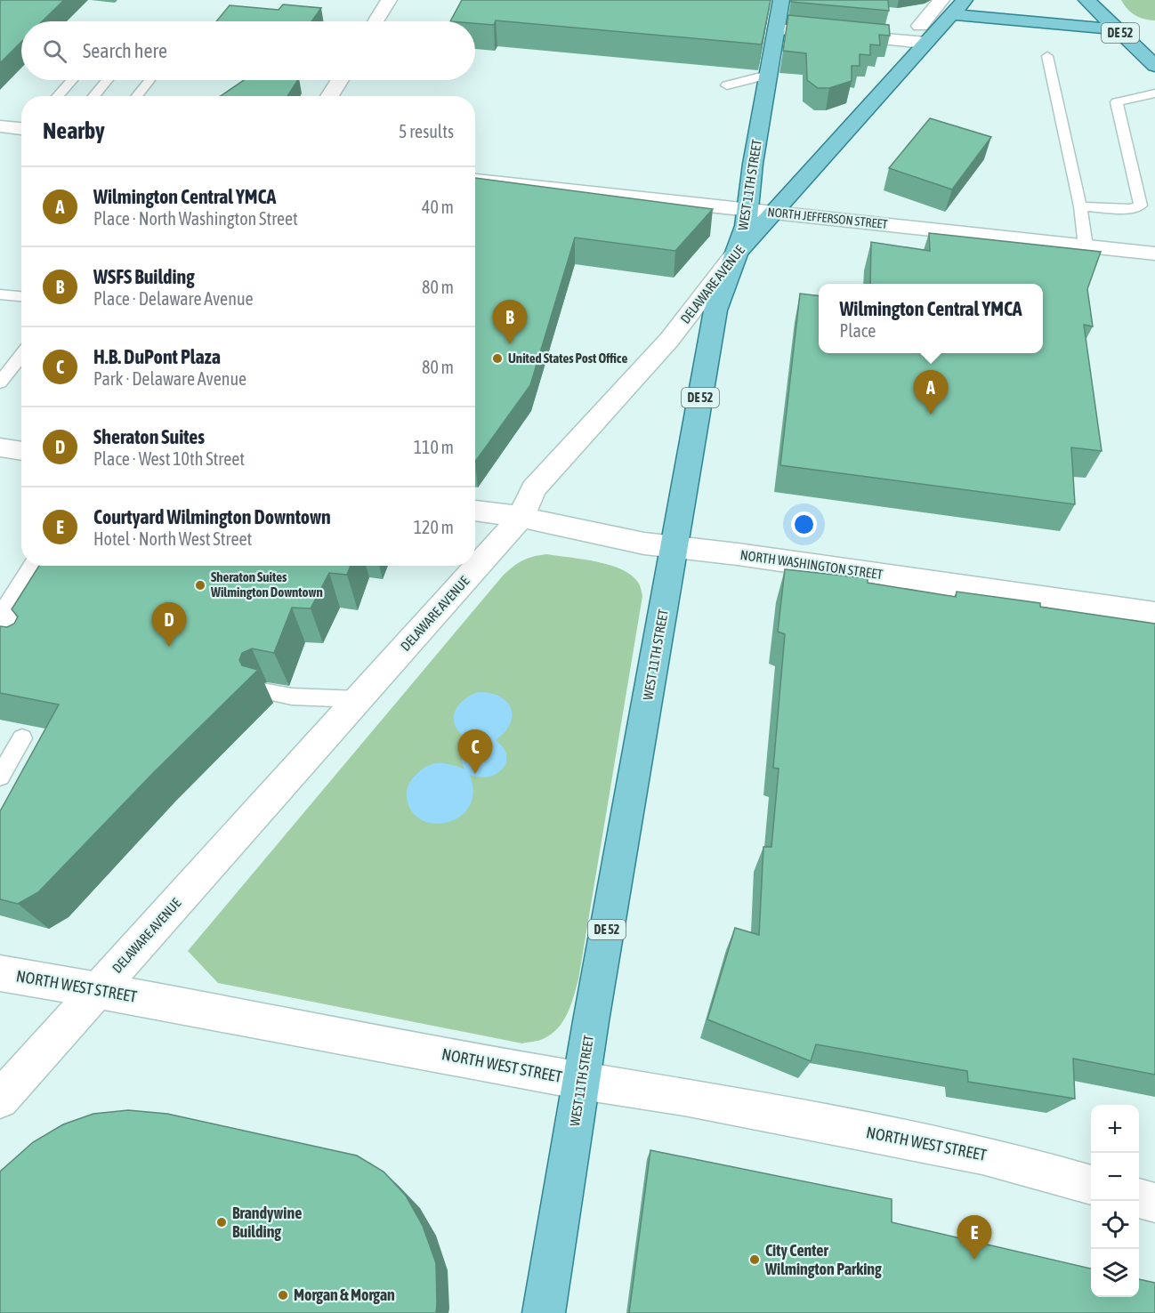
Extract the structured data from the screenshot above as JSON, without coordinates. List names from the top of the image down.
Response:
{
  "streets": {
    "main road": [
      "DE 52",
      "WEST 11TH STREET",
      "NORTH JEFFERSON STREET",
      "DELAWARE AVENUE",
      "NORTH WASHINGTON STREET",
      "NORTH WEST STREET"
    ]
  },
  "crossings": [
    ["WEST 11TH STREET", "NORTH JEFFERSON STREET"],
    ["WEST 11TH STREET", "DELAWARE AVENUE"],
    ["WEST 11TH STREET", "NORTH WASHINGTON STREET"],
    ["WEST 11TH STREET", "NORTH WEST STREET"],
    ["NORTH JEFFERSON STREET", "DELAWARE AVENUE"],
    ["DELAWARE AVENUE", "NORTH WASHINGTON STREET"],
    ["DELAWARE AVENUE", "NORTH WEST STREET"]
  ],
  "places": [
    "United States Post Office",
    "Sheraton Suites Wilmington Downtown",
    "Brandywine Building",
    "City Center Wilmington Parking",
    "Morgan & Morgan"
  ],
  "page": {
    "search": "Search here",
    "heading": ["Nearby", "5 results"],
    "list": [
      {
        "mark": "A",
        "name": "Wilmington Central YMCA",
        "note": "Place · North Washington Street",
        "value": "40 m"
      },
      {
        "mark": "B",
        "name": "WSFS Building",
        "note": "Place · Delaware Avenue",
        "value": "80 m"
      },
      {
        "mark": "C",
        "name": "H.B. DuPont Plaza",
        "note": "Park · Delaware Avenue",
        "value": "80 m"
      },
      {
        "mark": "D",
        "name": "Sheraton Suites",
        "note": "Place · West 10th Street",
        "value": "110 m"
      },
      {
        "mark": "E",
        "name": "Courtyard Wilmington Downtown",
        "note": "Hotel · North West Street",
        "value": "120 m"
      }
    ],
    "popup": ["Wilmington Central YMCA", "Place"],
    "pins": [
      "B",
      "A",
      "D",
      "C",
      "E"
    ],
    "map_buttons": ["+", "−"]
  }
}
